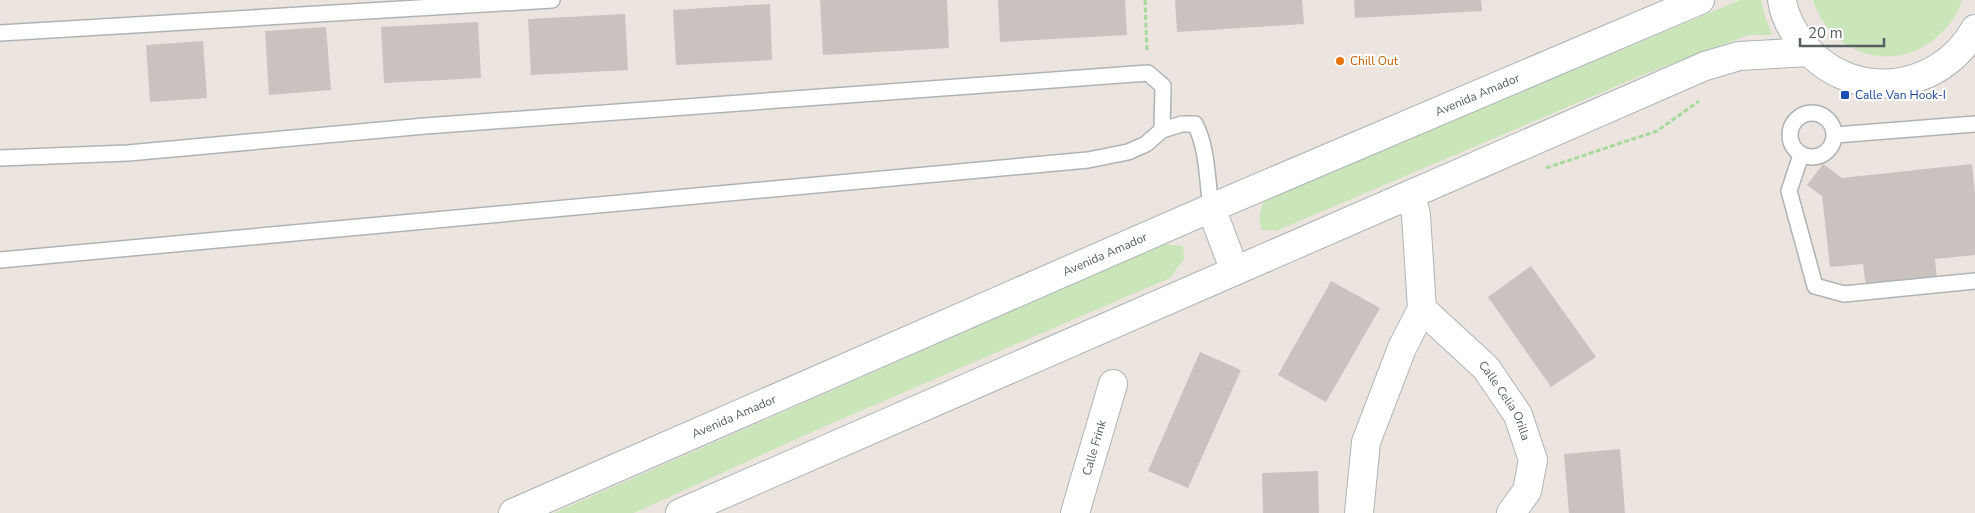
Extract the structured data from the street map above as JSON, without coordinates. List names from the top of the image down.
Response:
{
  "streets": {
    "main road": ["Avenida Amador", "Calle Celia Orilla", "Calle Frink"]
  },
  "places": {
    "other": ["Chill Out"],
    "transit": ["Calle Van Hook-I"]
  },
  "scale_bar": "20 m"
}
